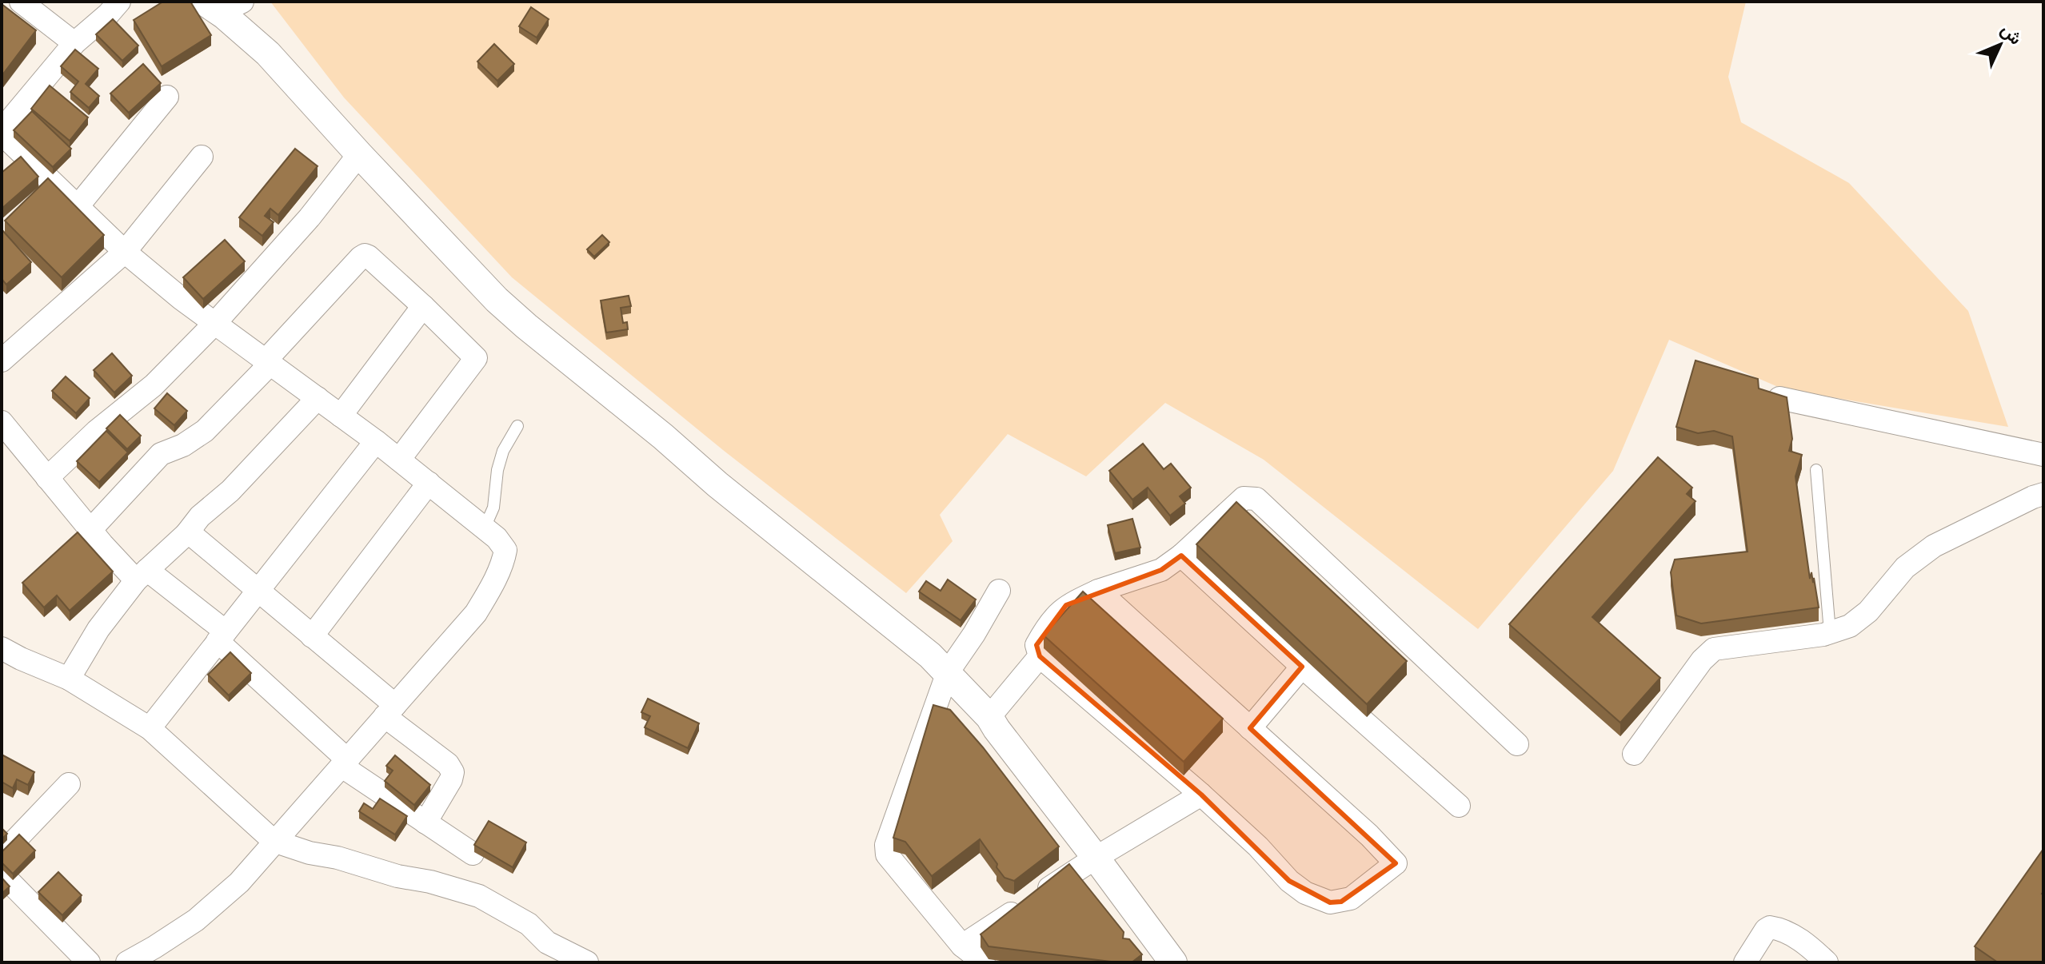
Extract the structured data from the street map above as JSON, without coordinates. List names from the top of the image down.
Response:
{
  "north": "top right"
}
